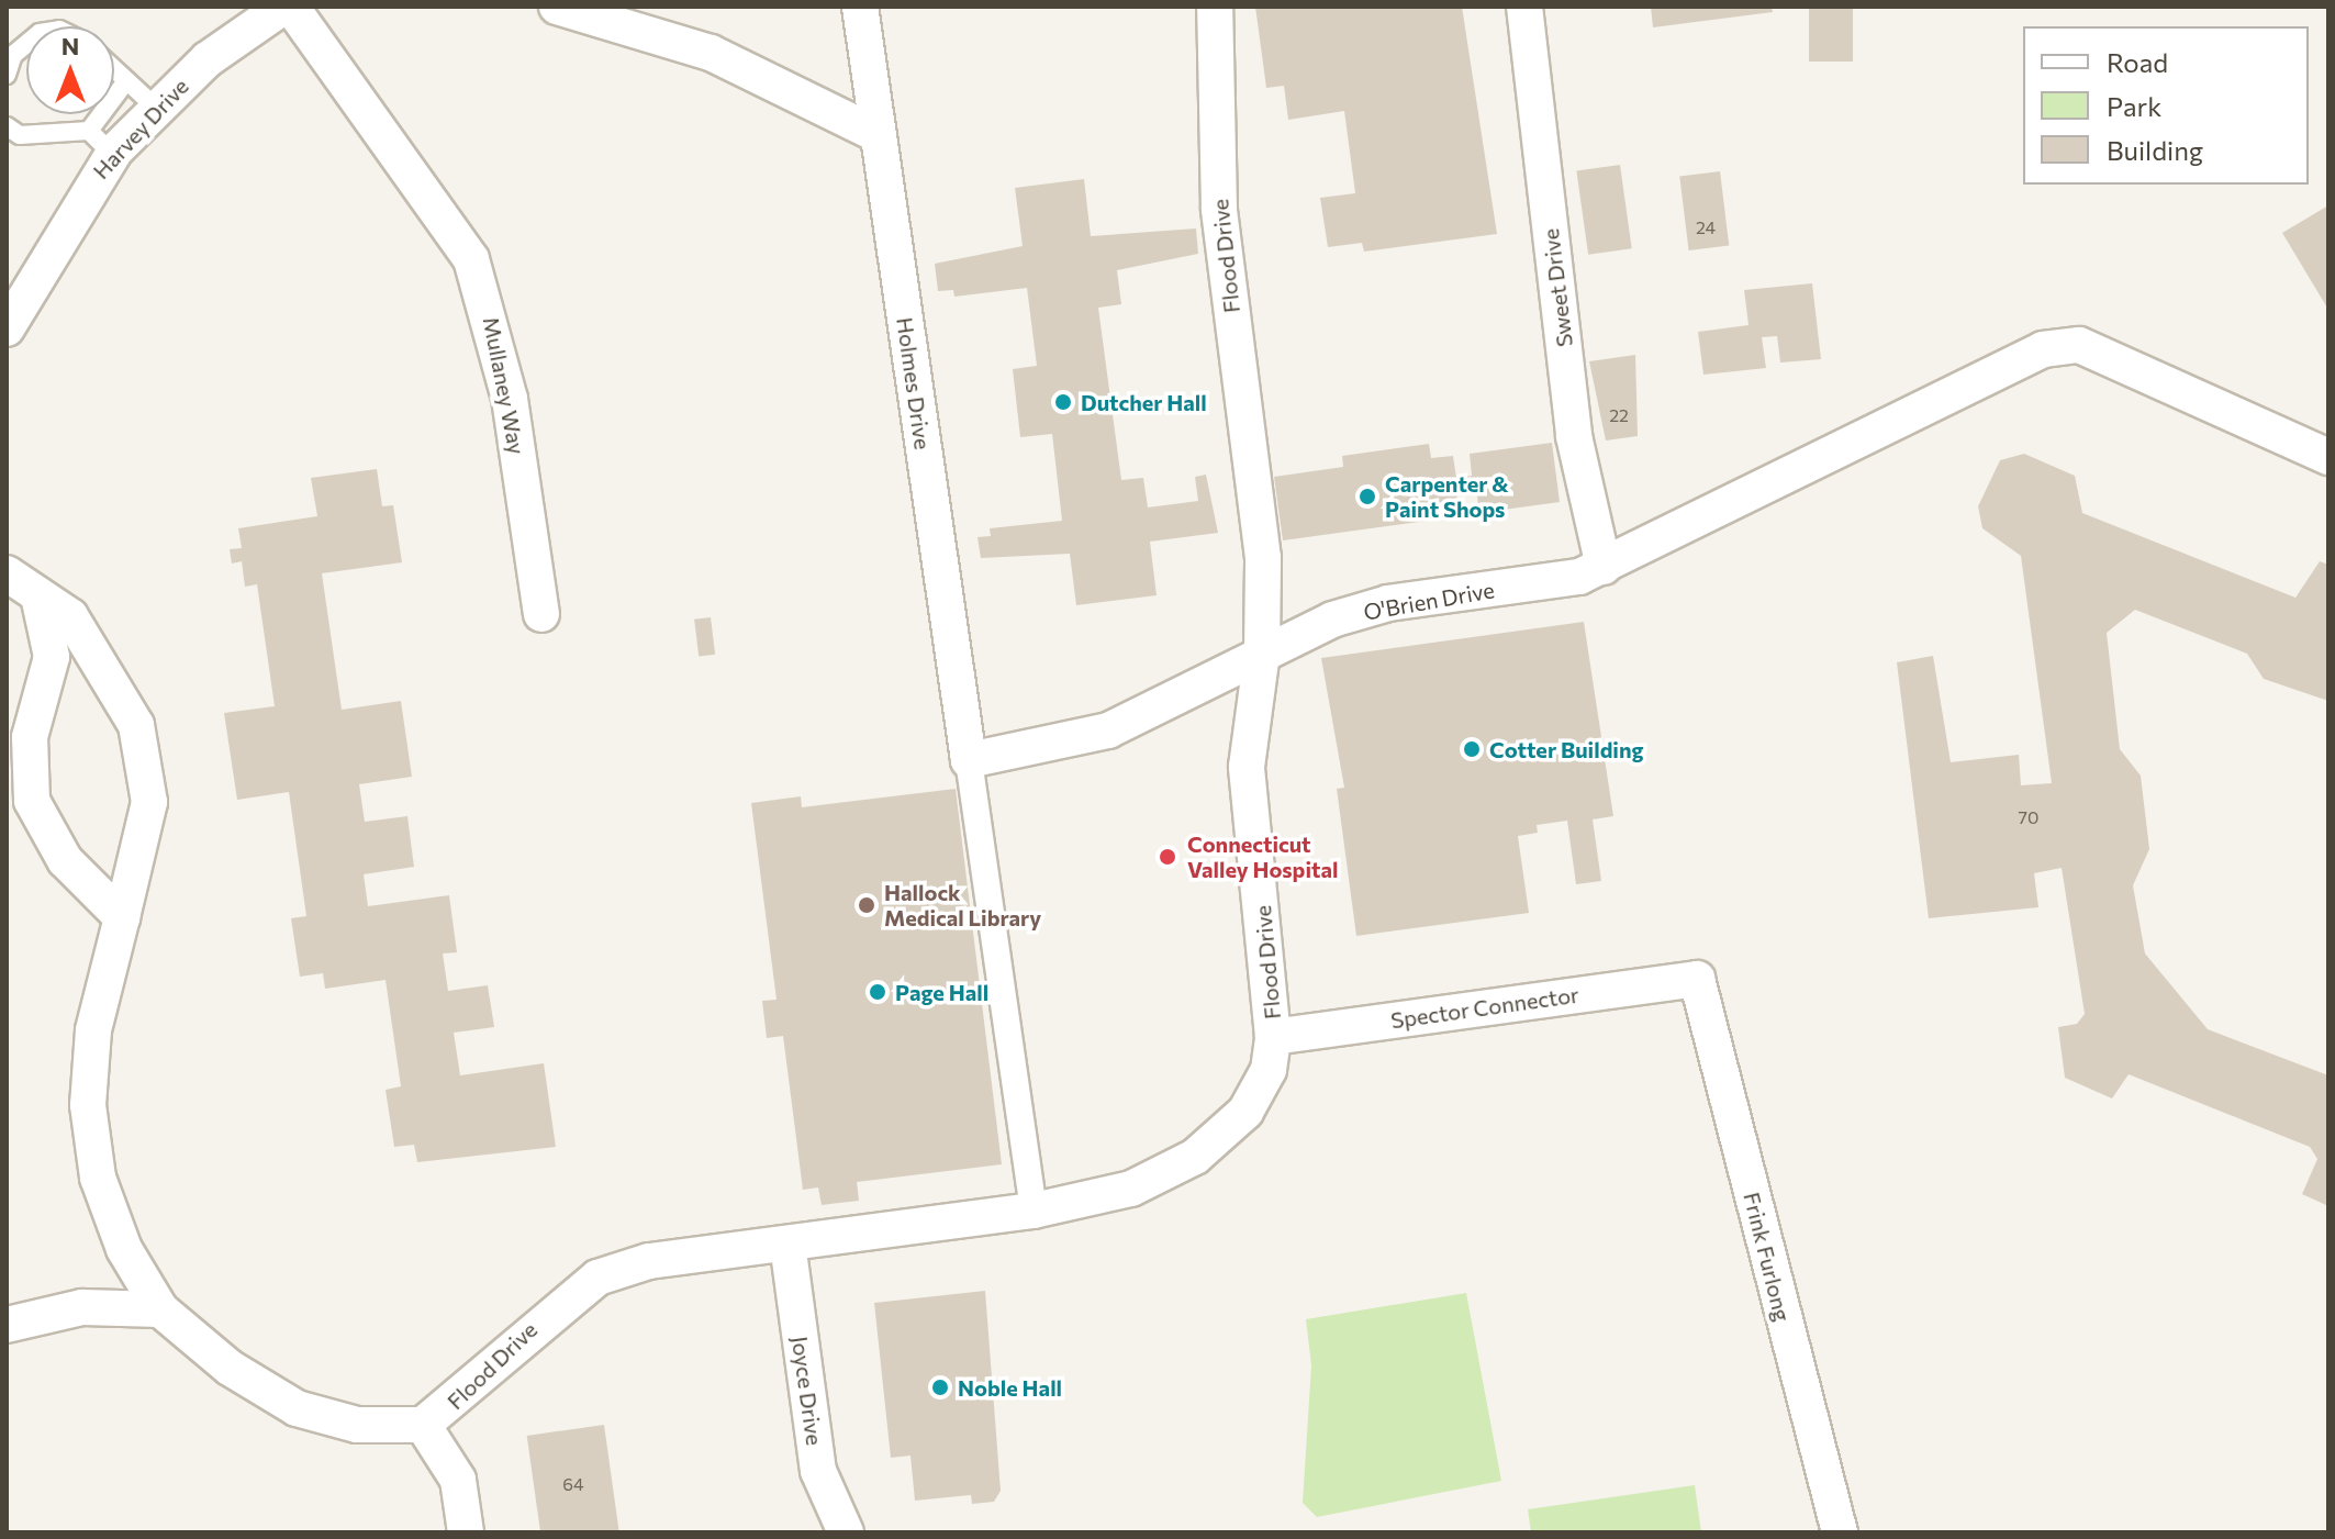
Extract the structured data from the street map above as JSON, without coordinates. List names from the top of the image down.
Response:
{
  "streets": {
    "street": [
      "Harvey Drive",
      "Flood Drive",
      "Sweet Drive",
      "Holmes Drive",
      "Mullaney Way",
      "O'Brien Drive",
      "Spector Connector",
      "Frink Furlong",
      "Joyce Drive"
    ]
  },
  "crossings": [
    ["Flood Drive", "O'Brien Drive"],
    ["Flood Drive", "Spector Connector"],
    ["Flood Drive", "Joyce Drive"],
    ["Sweet Drive", "O'Brien Drive"],
    ["Holmes Drive", "O'Brien Drive"],
    ["Spector Connector", "Frink Furlong"]
  ],
  "places": [
    "Dutcher Hall",
    "Carpenter & Paint Shops",
    "Cotter Building",
    "Connecticut Valley Hospital",
    "Hallock Medical Library",
    "Page Hall",
    "Noble Hall"
  ],
  "house_numbers": [
    "24",
    "22",
    "70",
    "64"
  ],
  "legend": ["Road", "Park", "Building"],
  "north": "top"
}
